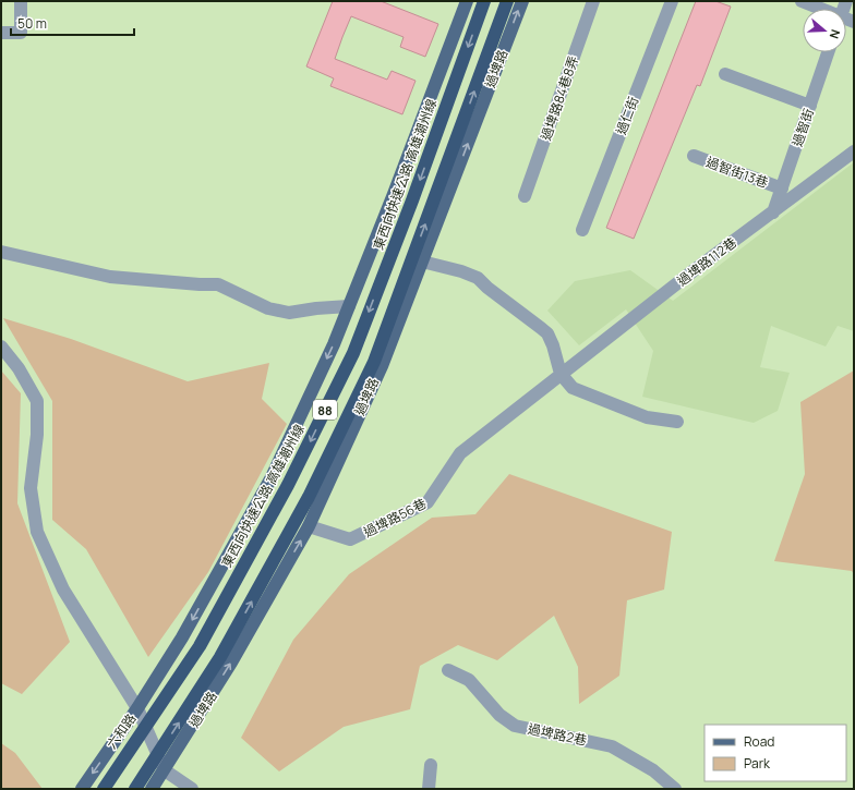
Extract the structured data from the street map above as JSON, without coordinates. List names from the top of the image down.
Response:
{
  "streets": {
    "highway": ["東西向快速公路 高雄潮州線", "88"],
    "main road": ["過埤路", "六和路"],
    "street": [
      "過埤路84巷8弄",
      "過仁街",
      "過智街",
      "過智街13巷",
      "過埤路112巷",
      "過埤路56巷",
      "過埤路2巷"
    ]
  },
  "crossings": [
    ["過埤路", "過埤路56巷"],
    ["過埤路", "六和路"],
    ["過智街", "過智街13巷"],
    ["過智街", "過埤路112巷"],
    ["過埤路112巷", "過埤路56巷"]
  ],
  "one_way": ["六和路"],
  "legend": ["Road", "Park"],
  "scale_bar": "50 m",
  "north": "right"
}
